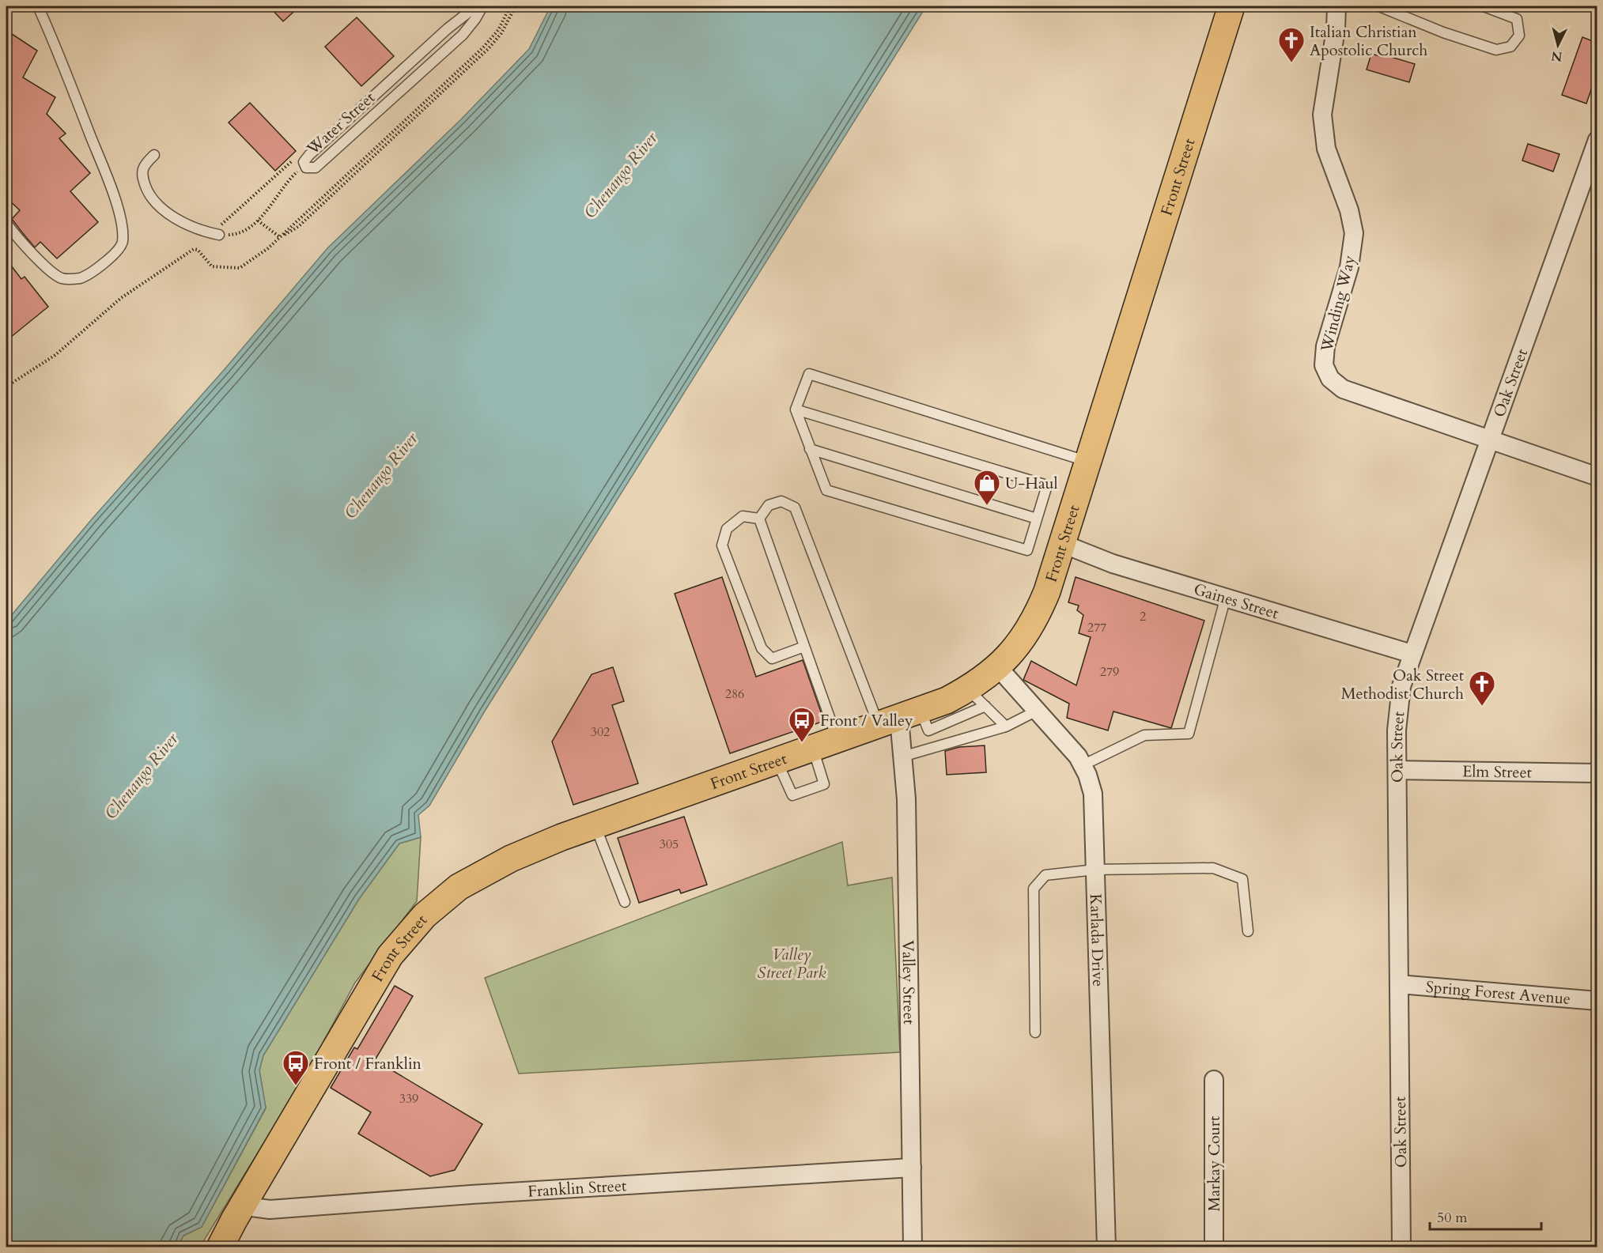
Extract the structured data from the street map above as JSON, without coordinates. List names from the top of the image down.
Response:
{
  "streets": {
    "main road": ["Front Street"],
    "street": [
      "Winding Way",
      "Oak Street",
      "Gaines Street",
      "Elm Street",
      "Karlada Drive",
      "Valley Street",
      "Spring Forest Avenue",
      "Markay Court",
      "Franklin Street"
    ],
    "lane": ["Water Street"]
  },
  "crossings": [
    ["Front Street", "Gaines Street"],
    ["Front Street", "Karlada Drive"],
    ["Front Street", "Valley Street"],
    ["Front Street", "Franklin Street"],
    ["Winding Way", "Oak Street"],
    ["Oak Street", "Gaines Street"],
    ["Oak Street", "Elm Street"],
    ["Oak Street", "Spring Forest Avenue"],
    ["Valley Street", "Franklin Street"]
  ],
  "water": ["Chenango River"],
  "parks": ["Valley Street Park"],
  "places": {
    "church": ["Italian Christian Apostolic Church", "Oak Street Methodist Church"],
    "shop": ["U-Haul"],
    "bus stop": ["Front / Valley", "Front / Franklin"]
  },
  "house_numbers": [
    "2",
    "277",
    "279",
    "286",
    "302",
    "305",
    "339"
  ],
  "scale_bar": "50 m",
  "north": "bottom"
}
